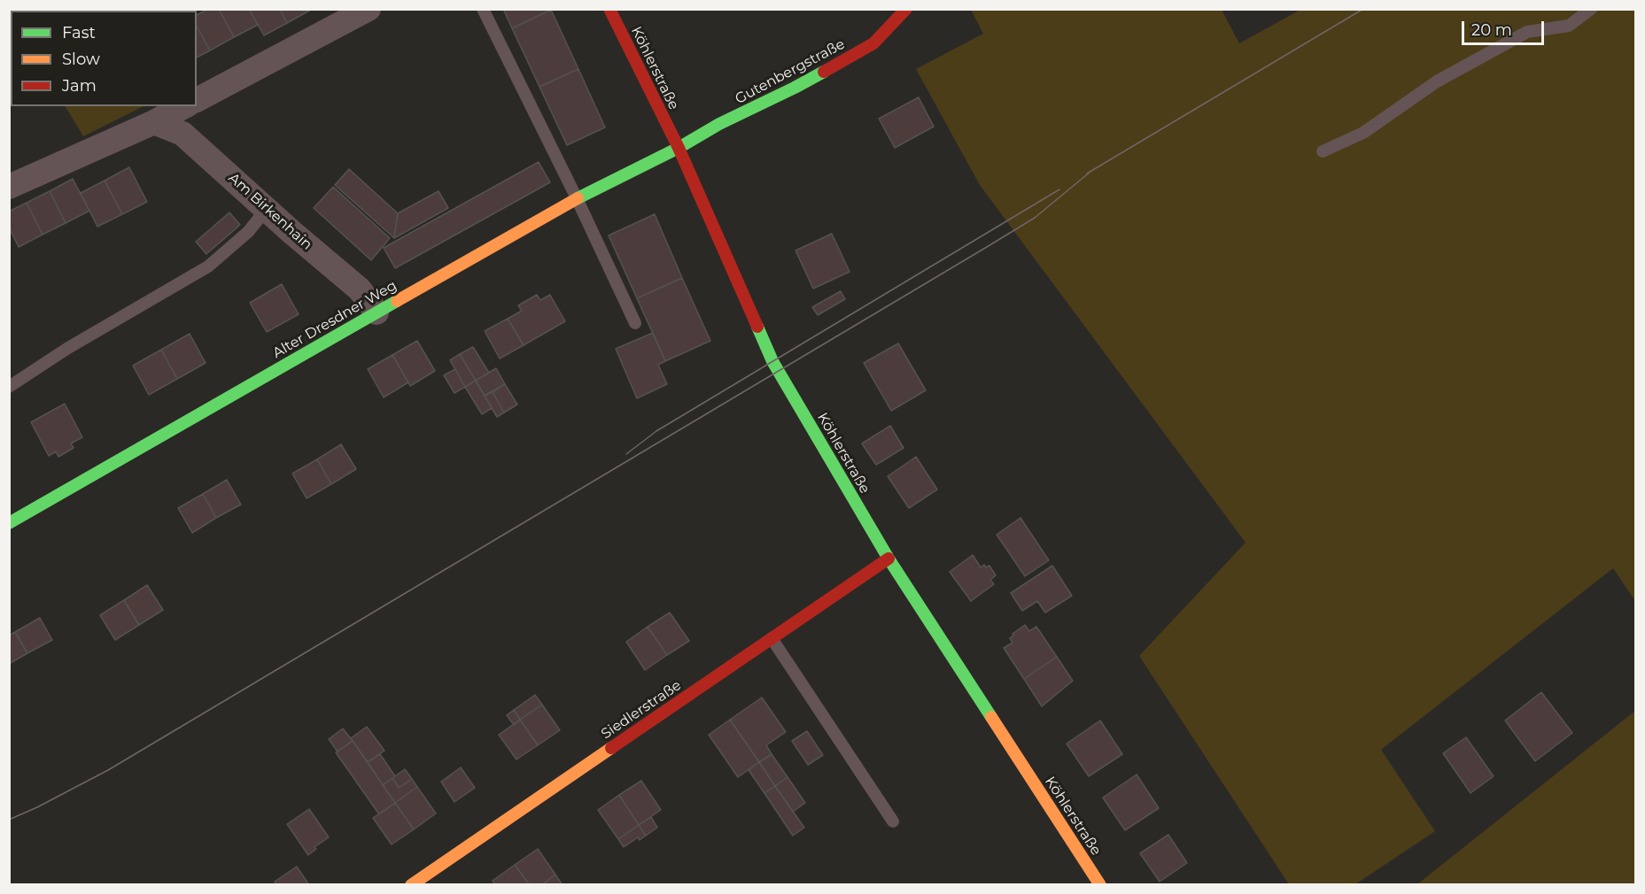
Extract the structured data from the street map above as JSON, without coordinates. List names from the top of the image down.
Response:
{
  "streets": {
    "street": [
      "Köhlerstraße",
      "Gutenbergstraße",
      "Am Birkenhain",
      "Alter Dresdner Weg",
      "Siedlerstraße"
    ]
  },
  "crossings": [
    ["Köhlerstraße", "Gutenbergstraße"],
    ["Köhlerstraße", "Alter Dresdner Weg"],
    ["Köhlerstraße", "Siedlerstraße"],
    ["Gutenbergstraße", "Alter Dresdner Weg"],
    ["Am Birkenhain", "Alter Dresdner Weg"]
  ],
  "legend": ["Fast", "Slow", "Jam"],
  "scale_bar": "20 m"
}
